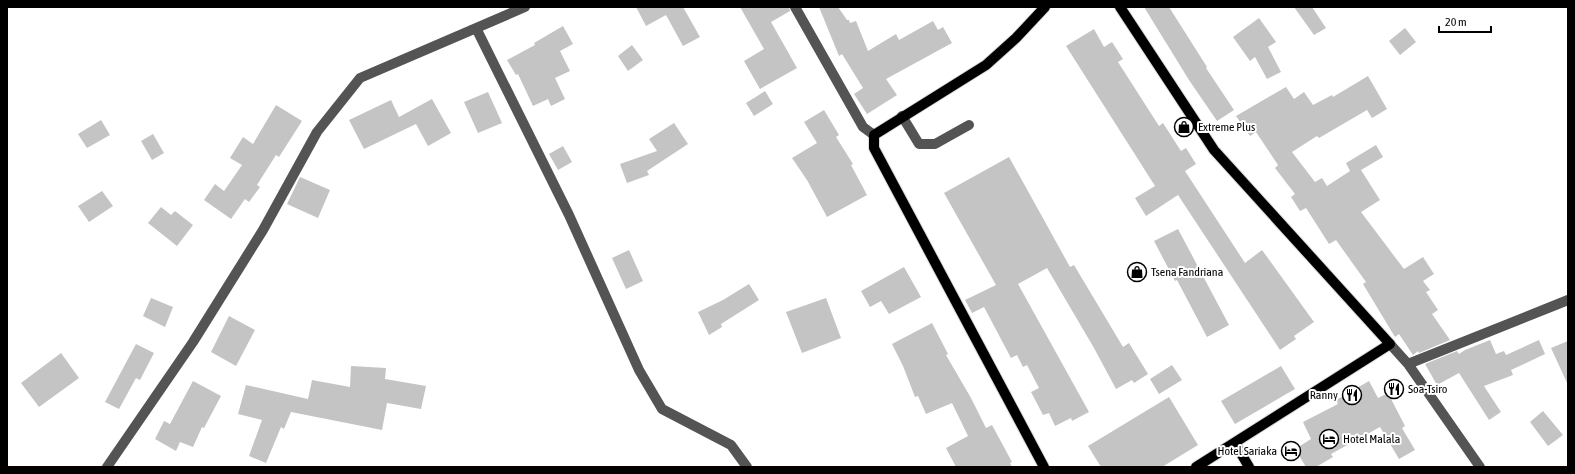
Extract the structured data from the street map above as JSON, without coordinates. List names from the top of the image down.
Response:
{
  "places": {
    "shop": ["Extreme Plus", "Tsena Fandriana"],
    "restaurant": ["Soa-Tsiro", "Ranny"],
    "hotel": ["Hotel Malala", "Hotel Sariaka"]
  },
  "scale_bar": "20 m"
}
